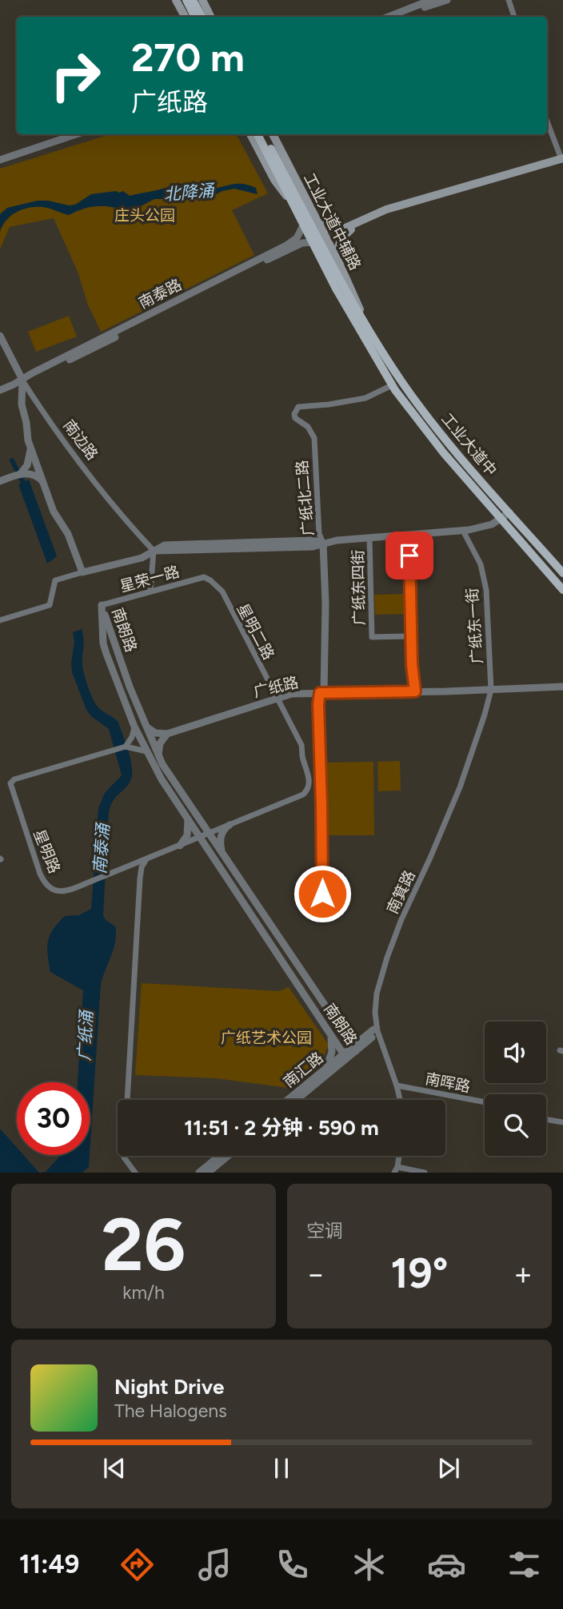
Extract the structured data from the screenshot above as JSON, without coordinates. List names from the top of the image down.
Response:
{
  "streets": {
    "main road": ["工业大道中辅路", "工业大道中"],
    "street": [
      "南泰路",
      "南边路",
      "广纸北二路",
      "星荣一路",
      "广纸东四街",
      "广纸东一街",
      "南朗路",
      "星明二路",
      "广纸路",
      "星明路",
      "南箕路",
      "南汇路",
      "南晖路"
    ]
  },
  "crossings": [
    ["工业大道中辅路", "工业大道中"],
    ["南泰路", "南边路"],
    ["广纸北二路", "广纸路"],
    ["星荣一路", "南朗路"],
    ["星荣一路", "星明二路"],
    ["广纸东一街", "广纸路"],
    ["广纸东一街", "南箕路"],
    ["南朗路", "星明二路"],
    ["南朗路", "星明路"],
    ["南朗路", "南汇路"],
    ["星明二路", "广纸路"],
    ["星明二路", "星明路"],
    ["广纸路", "南箕路"],
    ["南箕路", "南晖路"]
  ],
  "water": ["北降涌", "南泰涌", "广纸涌"],
  "parks": ["庄头公园", "广纸艺术公园"],
  "page": {
    "turn": ["270 m", "广纸路"],
    "limit": "30",
    "trip": "11:51 · 2 分钟 · 590 m",
    "tile": [
      ["26", "km/h"],
      "空调"
    ],
    "heat": ["−", "19°", "+"],
    "song": ["Night Drive", "The Halogens"],
    "tabs": "11:49"
  }
}
